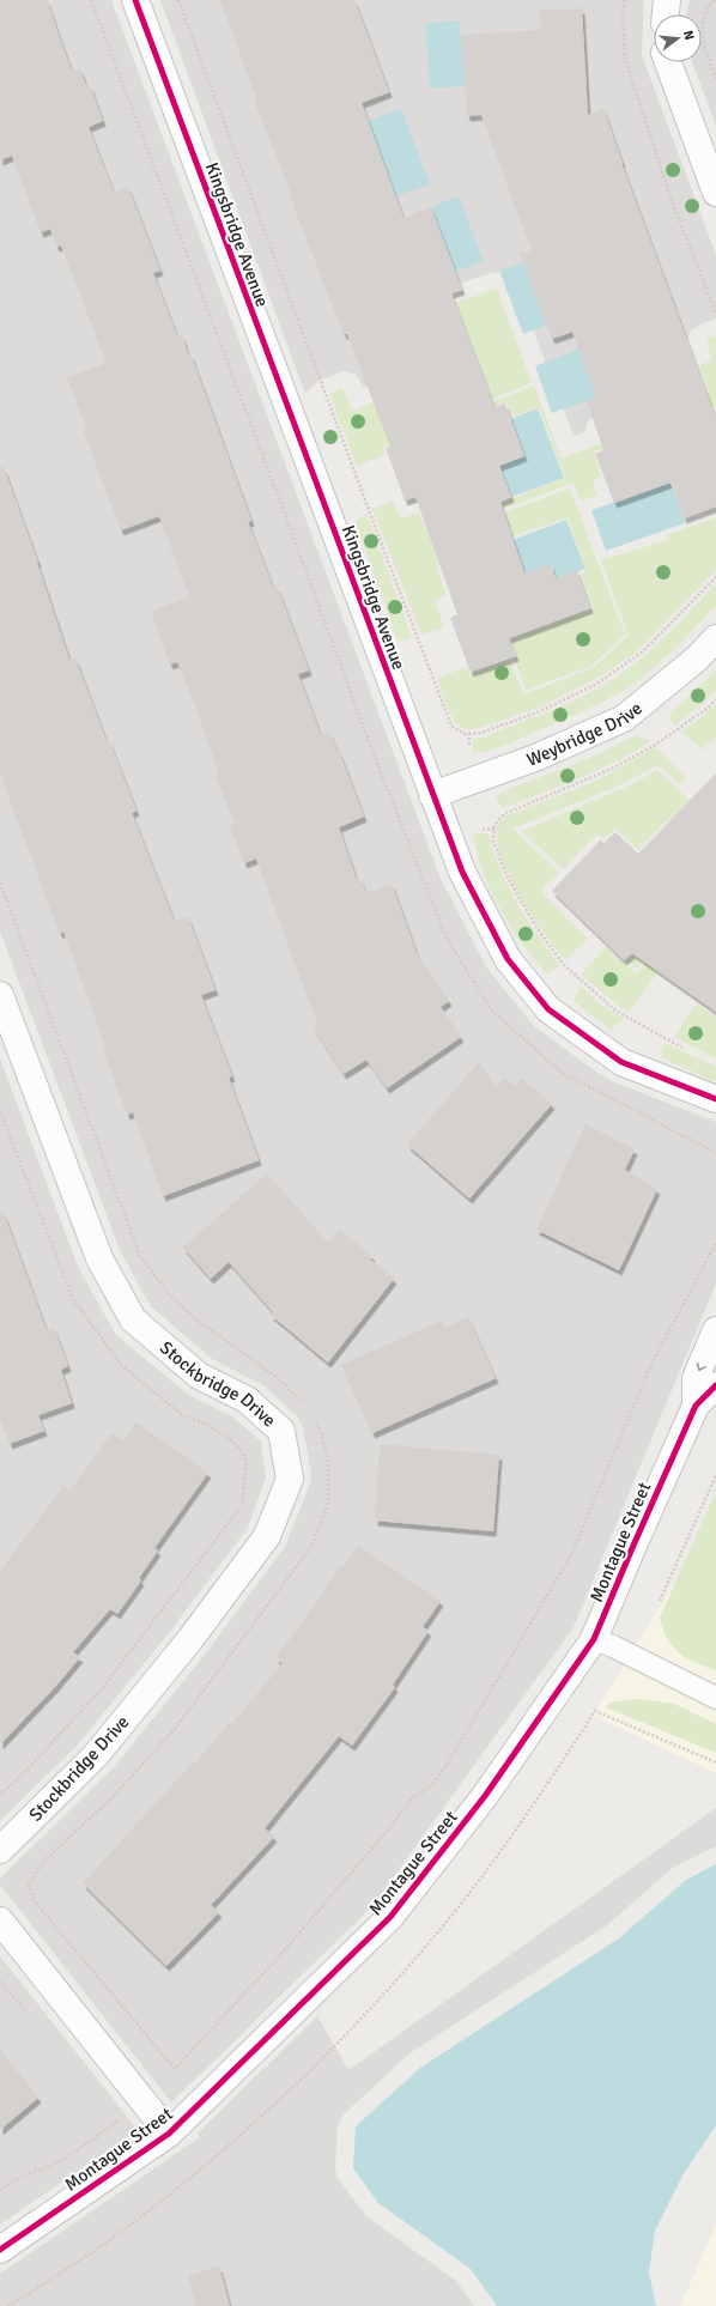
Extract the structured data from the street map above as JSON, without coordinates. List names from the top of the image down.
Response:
{
  "streets": {
    "street": [
      "Kingsbridge Avenue",
      "Weybridge Drive",
      "Stockbridge Drive",
      "Montague Street"
    ]
  },
  "crossings": [
    ["Kingsbridge Avenue", "Weybridge Drive"]
  ],
  "north": "right"
}
